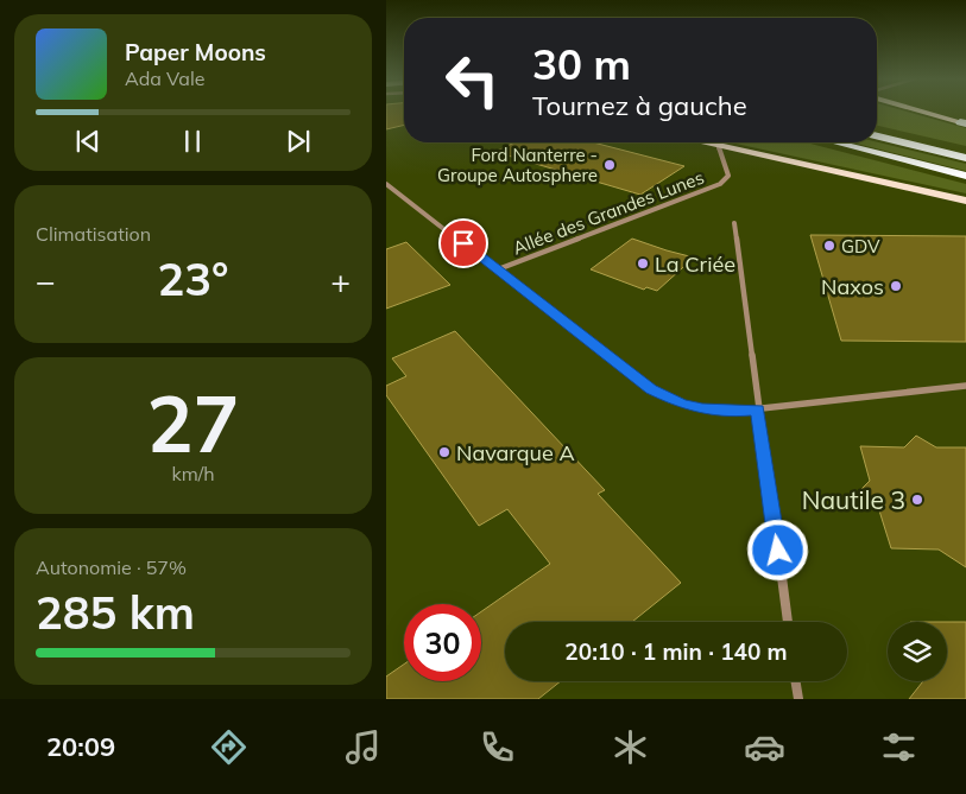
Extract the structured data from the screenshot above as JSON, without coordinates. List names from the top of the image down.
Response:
{
  "streets": {
    "street": ["Allée des Grandes Lunes"]
  },
  "places": [
    "Ford Nanterre - Groupe Autosphere",
    "GDV",
    "La Criée",
    "Naxos",
    "Navarque A",
    "Nautile 3"
  ],
  "page": {
    "turn": ["30 m", "Tournez à gauche"],
    "song": ["Paper Moons", "Ada Vale"],
    "tile": [
      "Climatisation",
      ["27", "km/h"],
      ["Autonomie · 57%", "285 km"]
    ],
    "heat": ["−", "23°", "+"],
    "limit": "30",
    "trip": "20:10 · 1 min · 140 m",
    "tabs": "20:09"
  }
}
